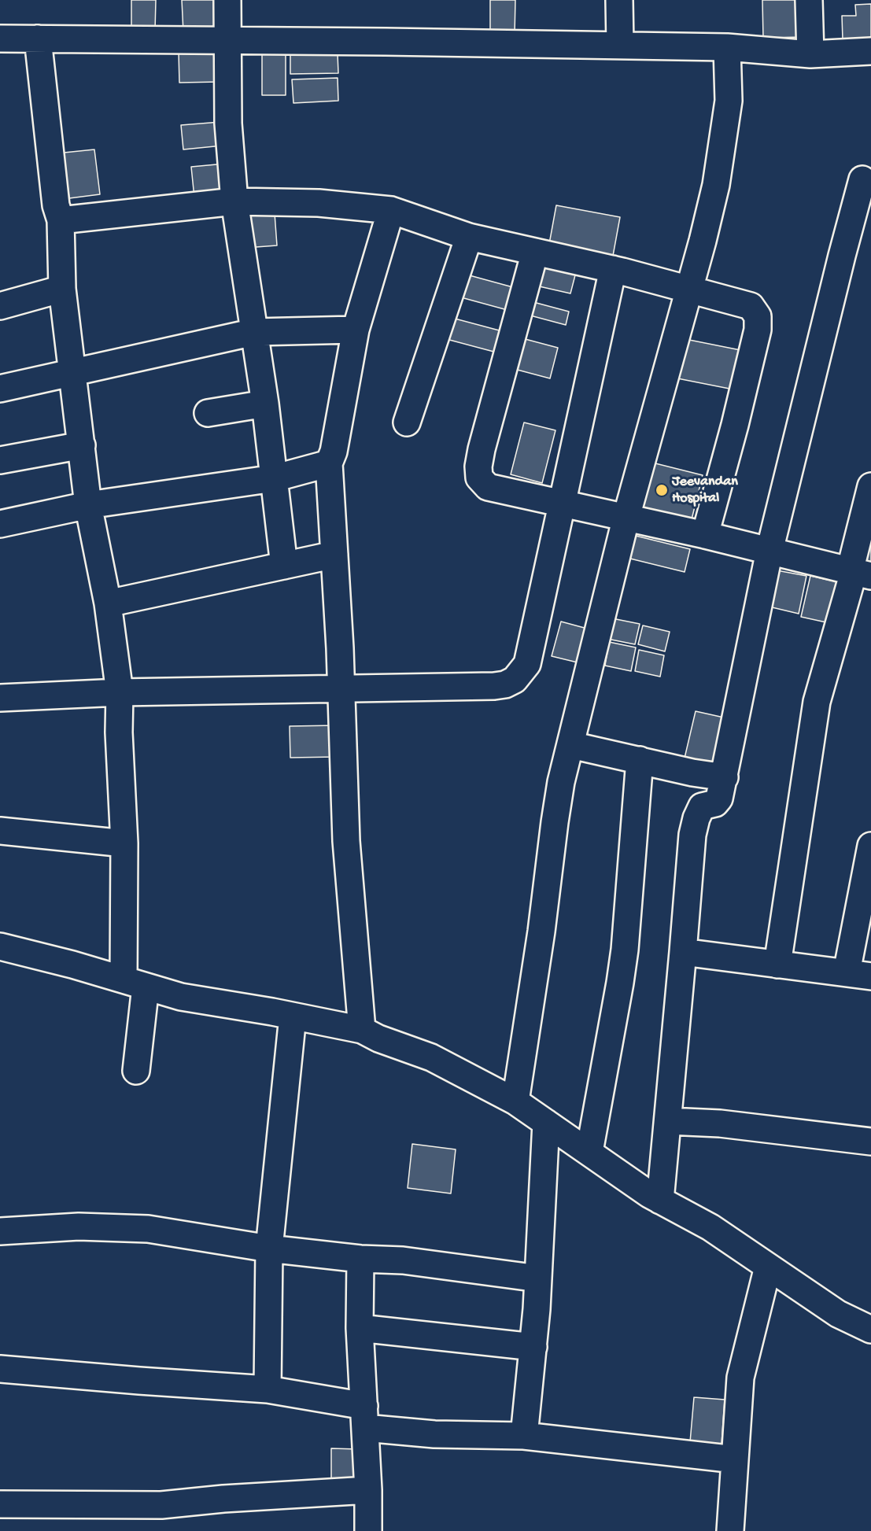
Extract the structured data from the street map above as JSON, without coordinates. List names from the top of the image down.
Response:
{
  "places": ["Jeevandan Hospital"]
}
